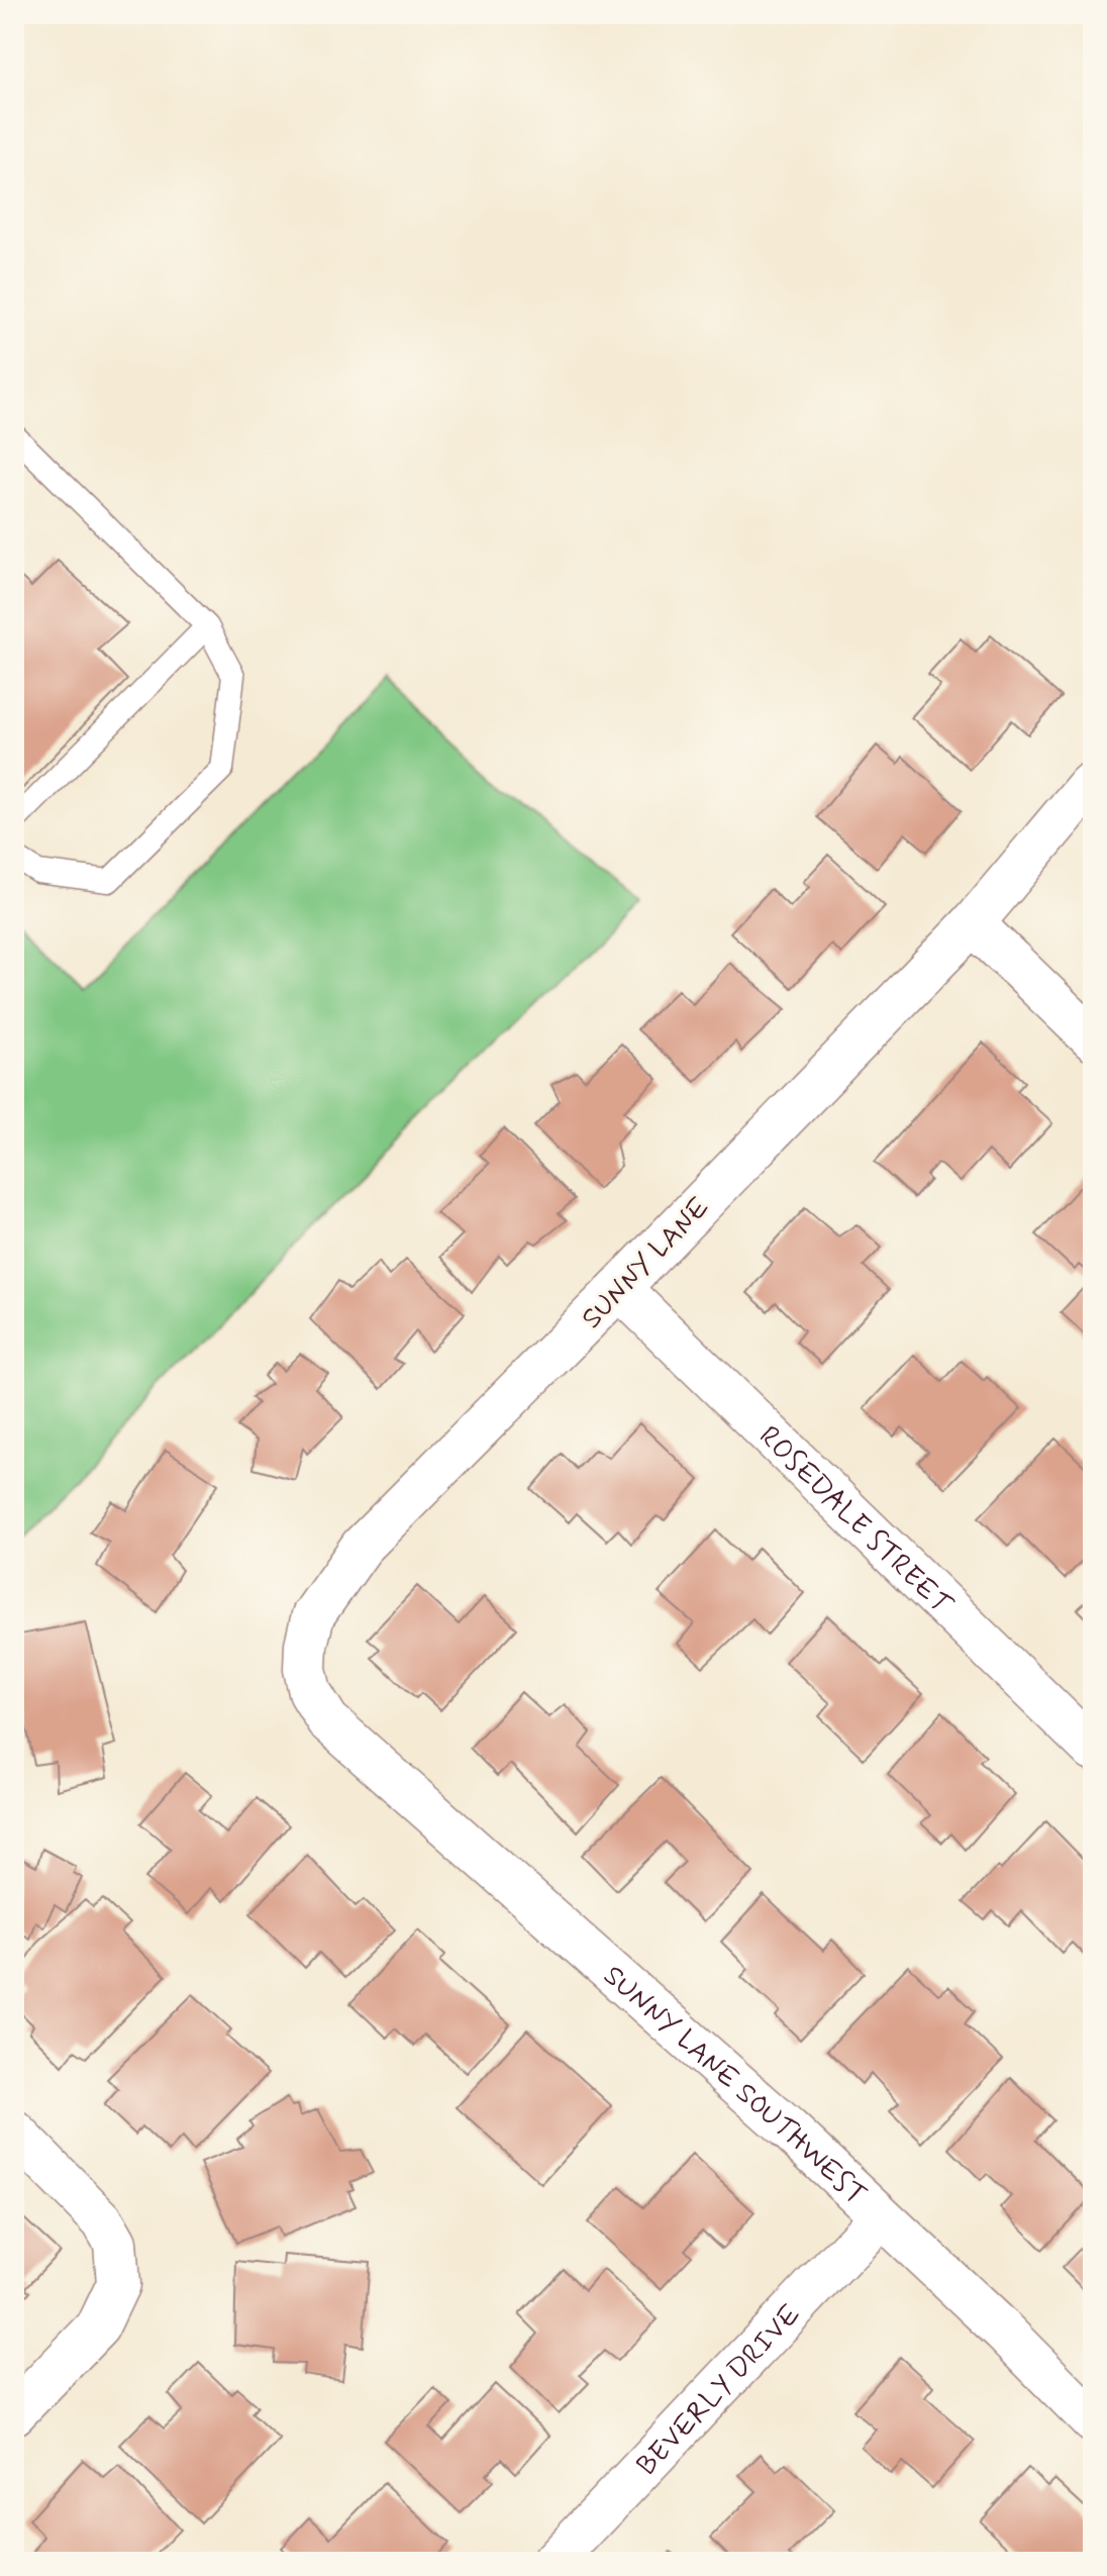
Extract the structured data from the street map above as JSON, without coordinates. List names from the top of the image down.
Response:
{
  "streets": {
    "street": [
      "SUNNY LANE",
      "ROSEDALE STREET",
      "SUNNY LANE SOUTHWEST",
      "BEVERLY DRIVE"
    ]
  },
  "crossings": [
    ["SUNNY LANE", "ROSEDALE STREET"],
    ["SUNNY LANE", "SUNNY LANE SOUTHWEST"],
    ["SUNNY LANE SOUTHWEST", "BEVERLY DRIVE"]
  ]
}
